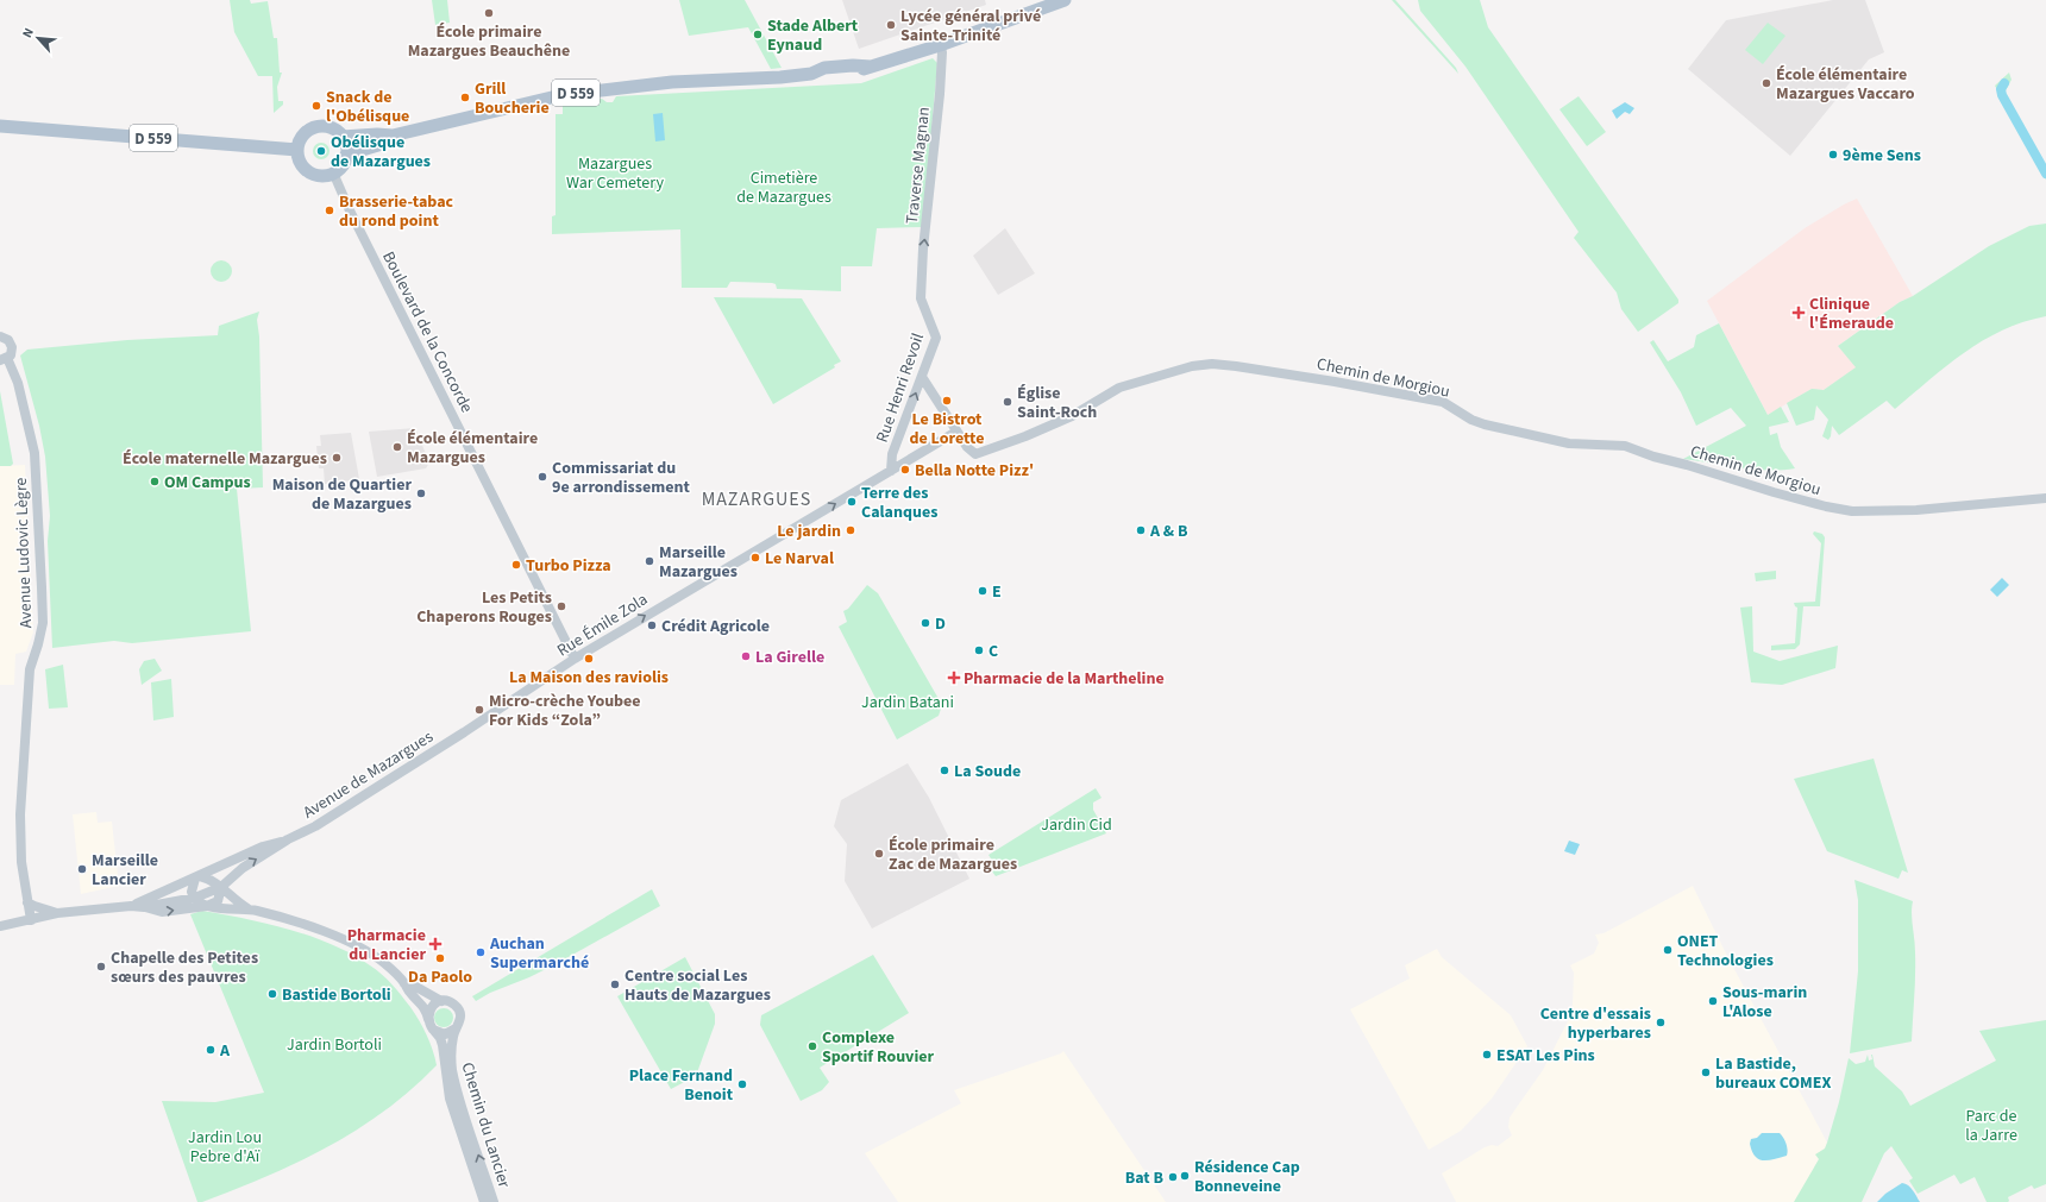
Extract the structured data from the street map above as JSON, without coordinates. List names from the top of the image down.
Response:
{
  "streets": {
    "main road": ["D 559"],
    "street": [
      "Traverse Magnan",
      "Boulevard de la Concorde",
      "Chemin de Morgiou",
      "Rue Henri Revoil",
      "Avenue Ludovic Lègre",
      "Rue Émile Zola",
      "Avenue de Mazargues",
      "Chemin du Lancier"
    ]
  },
  "crossings": [
    ["D 559", "Traverse Magnan"],
    ["D 559", "Boulevard de la Concorde"],
    ["Traverse Magnan", "Rue Henri Revoil"],
    ["Boulevard de la Concorde", "Rue Émile Zola"],
    ["Chemin de Morgiou", "Rue Émile Zola"],
    ["Rue Henri Revoil", "Rue Émile Zola"],
    ["Avenue Ludovic Lègre", "Avenue de Mazargues"],
    ["Rue Émile Zola", "Avenue de Mazargues"]
  ],
  "one_way": ["Traverse Magnan", "Rue Henri Revoil", "Rue Émile Zola"],
  "districts": ["MAZARGUES"],
  "parks": [
    "Mazargues War Cemetery",
    "Cimetière de Mazargues",
    "Jardin Batani",
    "Jardin Cid",
    "Jardin Bortoli",
    "Parc de la Jarre",
    "Jardin Lou Pebre d'Aï"
  ],
  "places": {
    "other": [
      "École primaire Mazargues Beauchêne",
      "Lycée général privé Sainte-Trinité",
      "Stade Albert Eynaud",
      "École élémentaire Mazargues Vaccaro",
      "Grill Boucherie",
      "Snack de l'Obélisque",
      "Obélisque de Mazargues",
      "9ème Sens",
      "Brasserie-tabac du rond point",
      "Le Bistrot de Lorette",
      "Église Saint-Roch",
      "École élémentaire Mazargues",
      "École maternelle Mazargues",
      "Bella Notte Pizz'",
      "Commissariat du 9e arrondissement",
      "OM Campus",
      "Maison de Quartier de Mazargues",
      "Terre des Calanques",
      "Le jardin",
      "A & B",
      "Le Narval",
      "Marseille Mazargues",
      "Turbo Pizza",
      "E",
      "Les Petits Chaperons Rouges",
      "D",
      "Crédit Agricole",
      "C",
      "La Girelle",
      "La Maison des raviolis",
      "Micro-crèche Youbee For Kids “Zola”",
      "La Soude",
      "École primaire Zac de Mazargues",
      "Marseille Lancier",
      "ONET Technologies",
      "Auchan Supermarché",
      "Da Paolo",
      "Chapelle des Petites sœurs des pauvres",
      "Centre social Les Hauts de Mazargues",
      "Bastide Bortoli",
      "Sous-marin L'Alose",
      "Centre d'essais hyperbares",
      "Complexe Sportif Rouvier",
      "A",
      "ESAT Les Pins",
      "La Bastide, bureaux COMEX",
      "Place Fernand Benoit",
      "Résidence Cap Bonneveine",
      "Bat B"
    ],
    "health": ["Clinique l'Émeraude", "Pharmacie de la Martheline", "Pharmacie du Lancier"]
  },
  "north": "top left"
}
